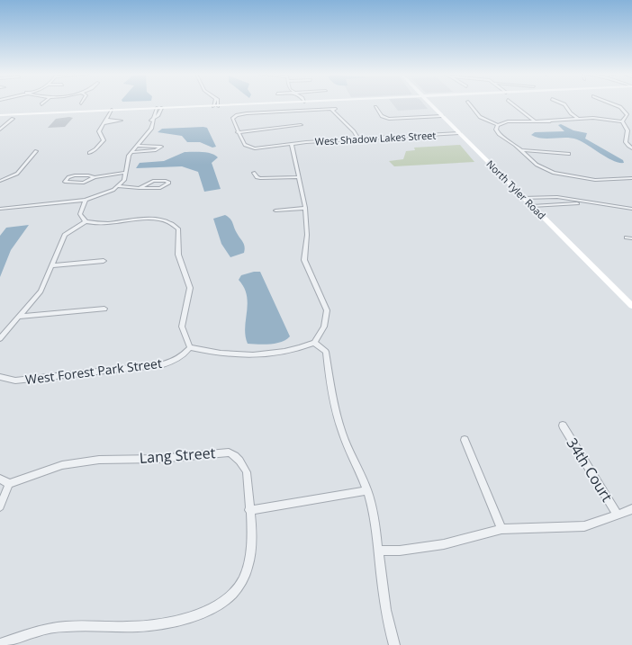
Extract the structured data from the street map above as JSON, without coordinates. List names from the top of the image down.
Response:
{
  "streets": {
    "main road": ["North Tyler Road"],
    "street": [
      "West Shadow Lakes Street",
      "West Forest Park Street",
      "Lang Street",
      "34th Court"
    ]
  },
  "crossings": [
    ["West Shadow Lakes Street", "North Tyler Road"]
  ]
}
